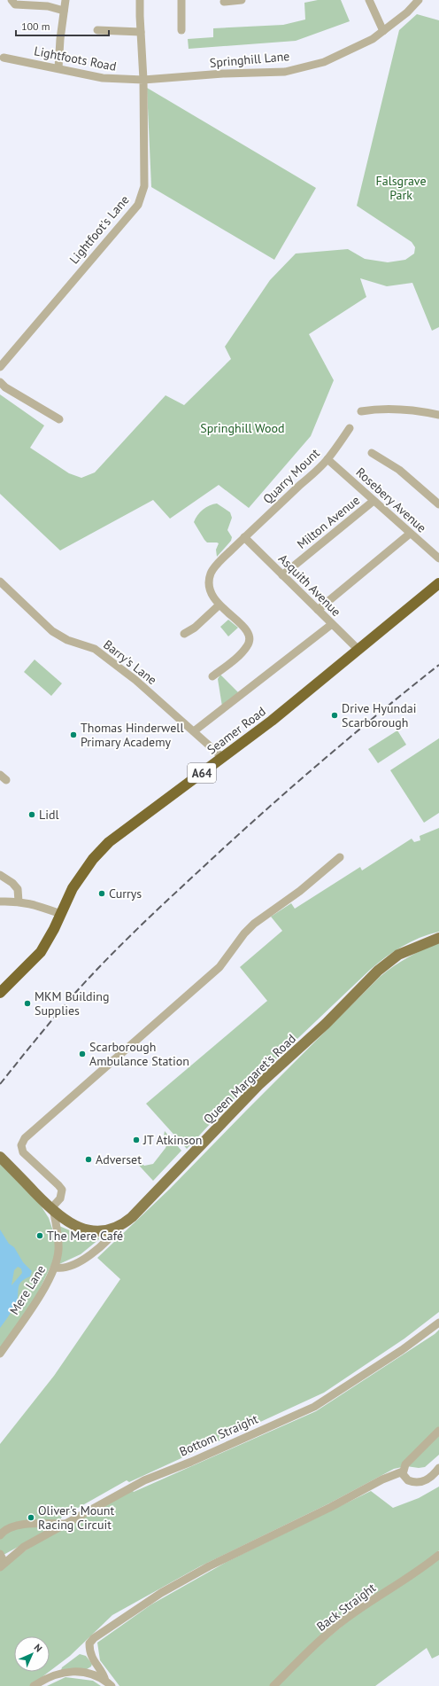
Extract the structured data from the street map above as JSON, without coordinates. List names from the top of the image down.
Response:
{
  "streets": {
    "highway": ["Seamer Road", "A64"],
    "main road": ["Queen Margaret's Road"],
    "street": [
      "Lightfoots Road",
      "Springhill Lane",
      "Lightfoot's Lane",
      "Quarry Mount",
      "Rosebery Avenue",
      "Milton Avenue",
      "Asquith Avenue",
      "Barry's Lane",
      "Mere Lane",
      "Bottom Straight",
      "Back Straight"
    ]
  },
  "crossings": [
    ["Lightfoots Road", "Springhill Lane"],
    ["Lightfoots Road", "Lightfoot's Lane"],
    ["Springhill Lane", "Lightfoot's Lane"],
    ["Quarry Mount", "Rosebery Avenue"],
    ["Quarry Mount", "Asquith Avenue"],
    ["Rosebery Avenue", "Milton Avenue"],
    ["Milton Avenue", "Asquith Avenue"],
    ["Asquith Avenue", "Seamer Road"],
    ["Barry's Lane", "Seamer Road"],
    ["Queen Margaret's Road", "Mere Lane"]
  ],
  "parks": ["Falsgrave Park", "Springhill Wood"],
  "places": [
    "Drive Hyundai Scarborough",
    "Thomas Hinderwell Primary Academy",
    "Lidl",
    "Currys",
    "MKM Building Supplies",
    "Scarborough Ambulance Station",
    "JT Atkinson",
    "Adverset",
    "The Mere Café",
    "Oliver's Mount Racing Circuit"
  ],
  "scale_bar": "100 m",
  "north": "top right"
}
